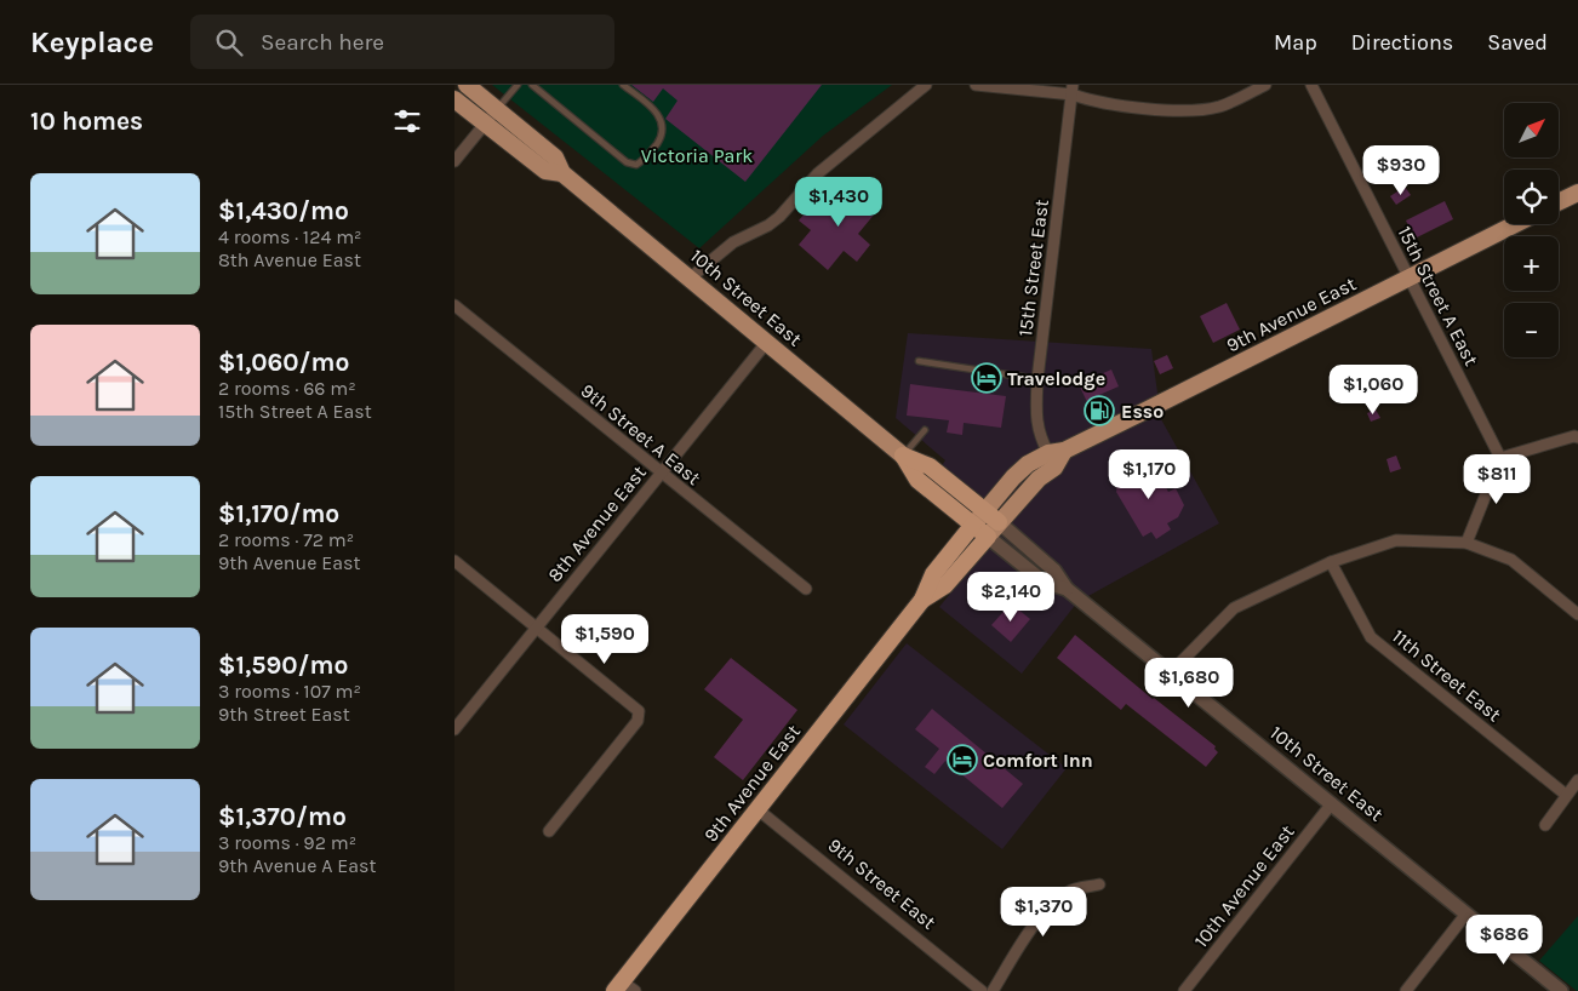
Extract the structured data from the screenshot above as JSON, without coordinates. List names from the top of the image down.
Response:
{
  "streets": {
    "highway": ["10th Street East", "9th Avenue East"],
    "street": [
      "15th Street East",
      "15th Street A East",
      "9th Street A East",
      "8th Avenue East",
      "11th Street East",
      "9th Street East",
      "10th Avenue East"
    ]
  },
  "crossings": [
    ["15th Street East", "9th Avenue East"],
    ["15th Street A East", "9th Avenue East"],
    ["10th Street East", "9th Avenue East"],
    ["10th Street East", "8th Avenue East"],
    ["10th Street East", "10th Avenue East"],
    ["9th Avenue East", "9th Street East"],
    ["9th Street A East", "8th Avenue East"]
  ],
  "parks": ["Victoria Park"],
  "places": {
    "hotel": ["Travelodge", "Comfort Inn"],
    "fuel station": ["Esso"]
  },
  "north": "top right",
  "page": {
    "header": "Keyplace",
    "search": "Search here",
    "nav": ["Map", "Directions", "Saved"],
    "heading": "10 homes",
    "map_buttons": ["+", "−"],
    "price": [
      "$930",
      "$1,430",
      "$1,060",
      "$1,170",
      "$811",
      "$2,140",
      "$1,590",
      "$1,680",
      "$1,370",
      "$686"
    ],
    "list": [
      {
        "name": "$1,430/mo",
        "note": "4 rooms · 124 m² · 8th Avenue East"
      },
      {
        "name": "$1,060/mo",
        "note": "2 rooms · 66 m² · 15th Street A East"
      },
      {
        "name": "$1,170/mo",
        "note": "2 rooms · 72 m² · 9th Avenue East"
      },
      {
        "name": "$1,590/mo",
        "note": "3 rooms · 107 m² · 9th Street East"
      },
      {
        "name": "$1,370/mo",
        "note": "3 rooms · 92 m² · 9th Avenue A East"
      }
    ]
  }
}
